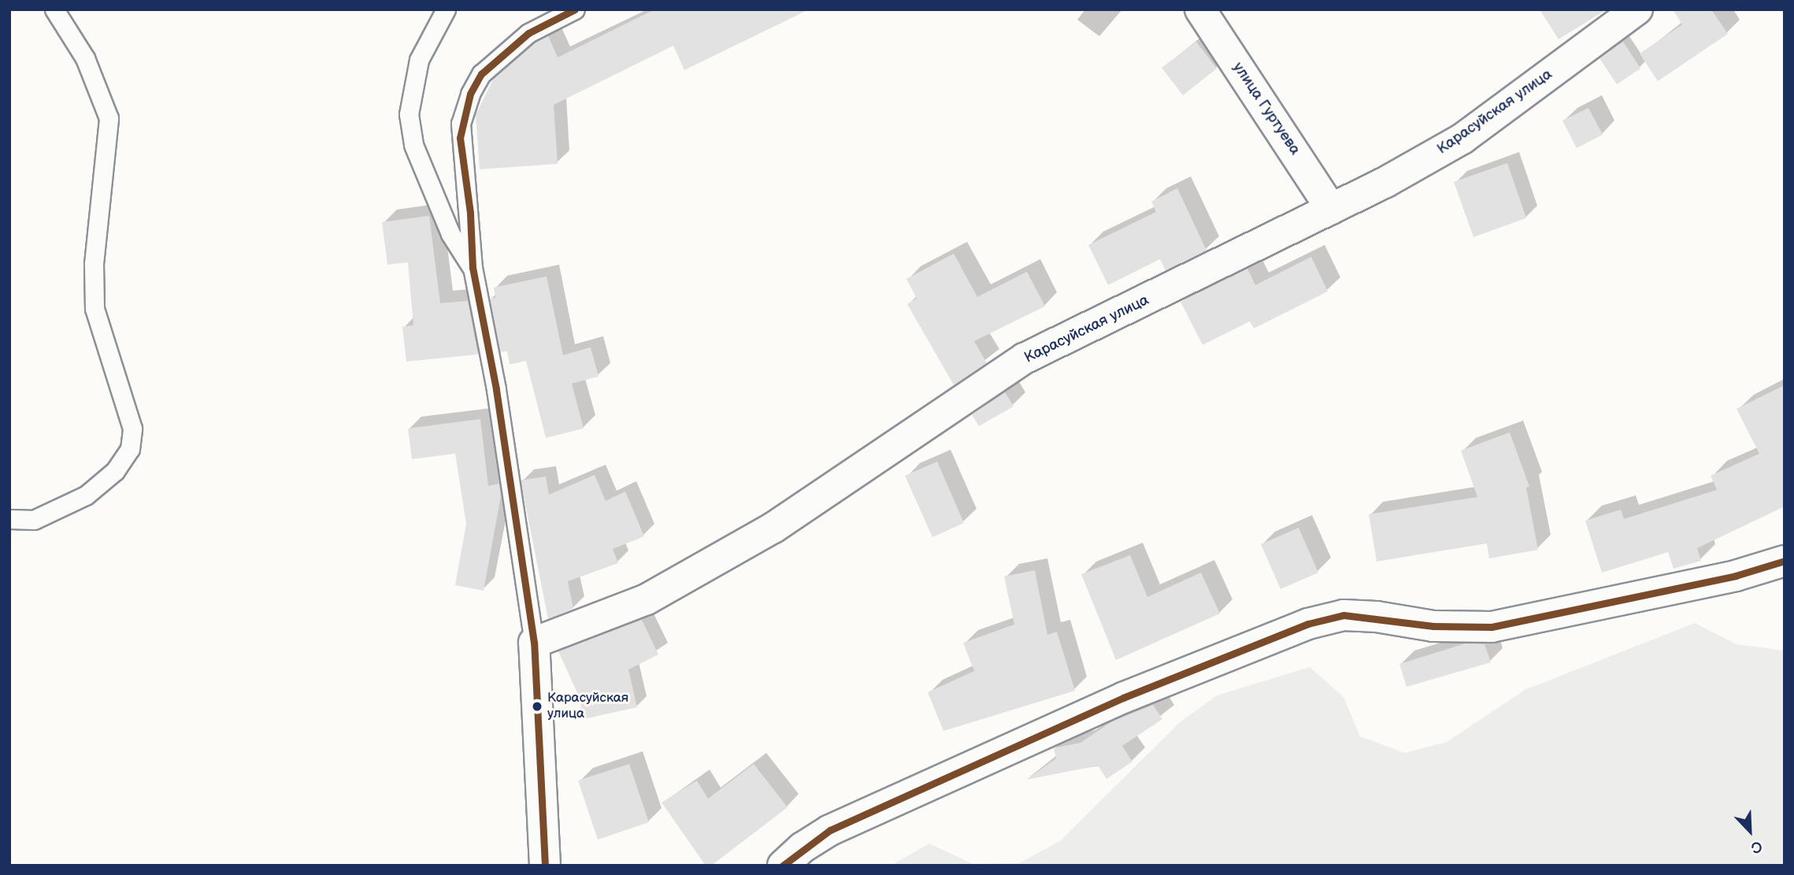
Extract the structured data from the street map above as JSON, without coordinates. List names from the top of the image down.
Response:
{
  "streets": {
    "street": ["улица Гуртуева", "Карасуйская улица"]
  },
  "crossings": [
    ["улица Гуртуева", "Карасуйская улица"]
  ],
  "places": ["Карасуйская улица"],
  "north": "bottom right"
}
